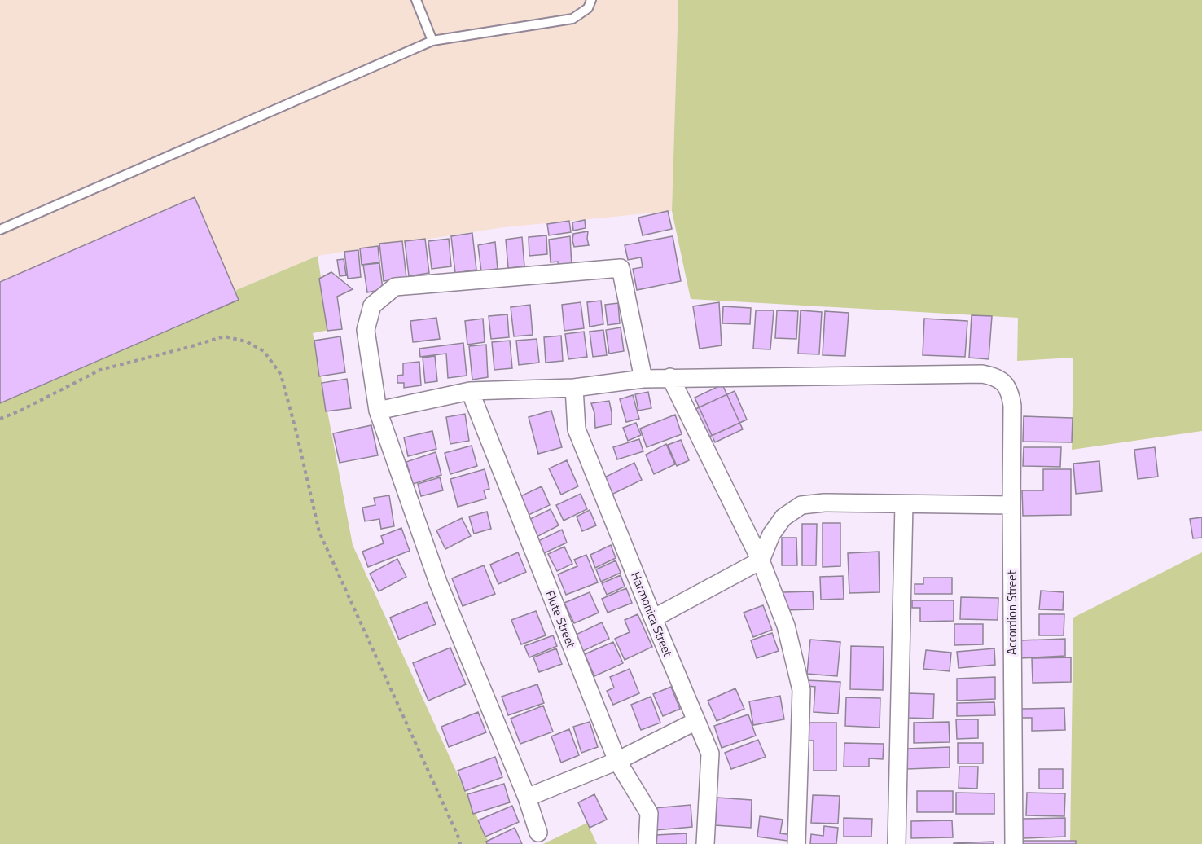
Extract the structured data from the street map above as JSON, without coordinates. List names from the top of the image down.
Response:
{
  "streets": {
    "street": ["Accordion Street", "Harmonica Street", "Flute Street"]
  }
}
